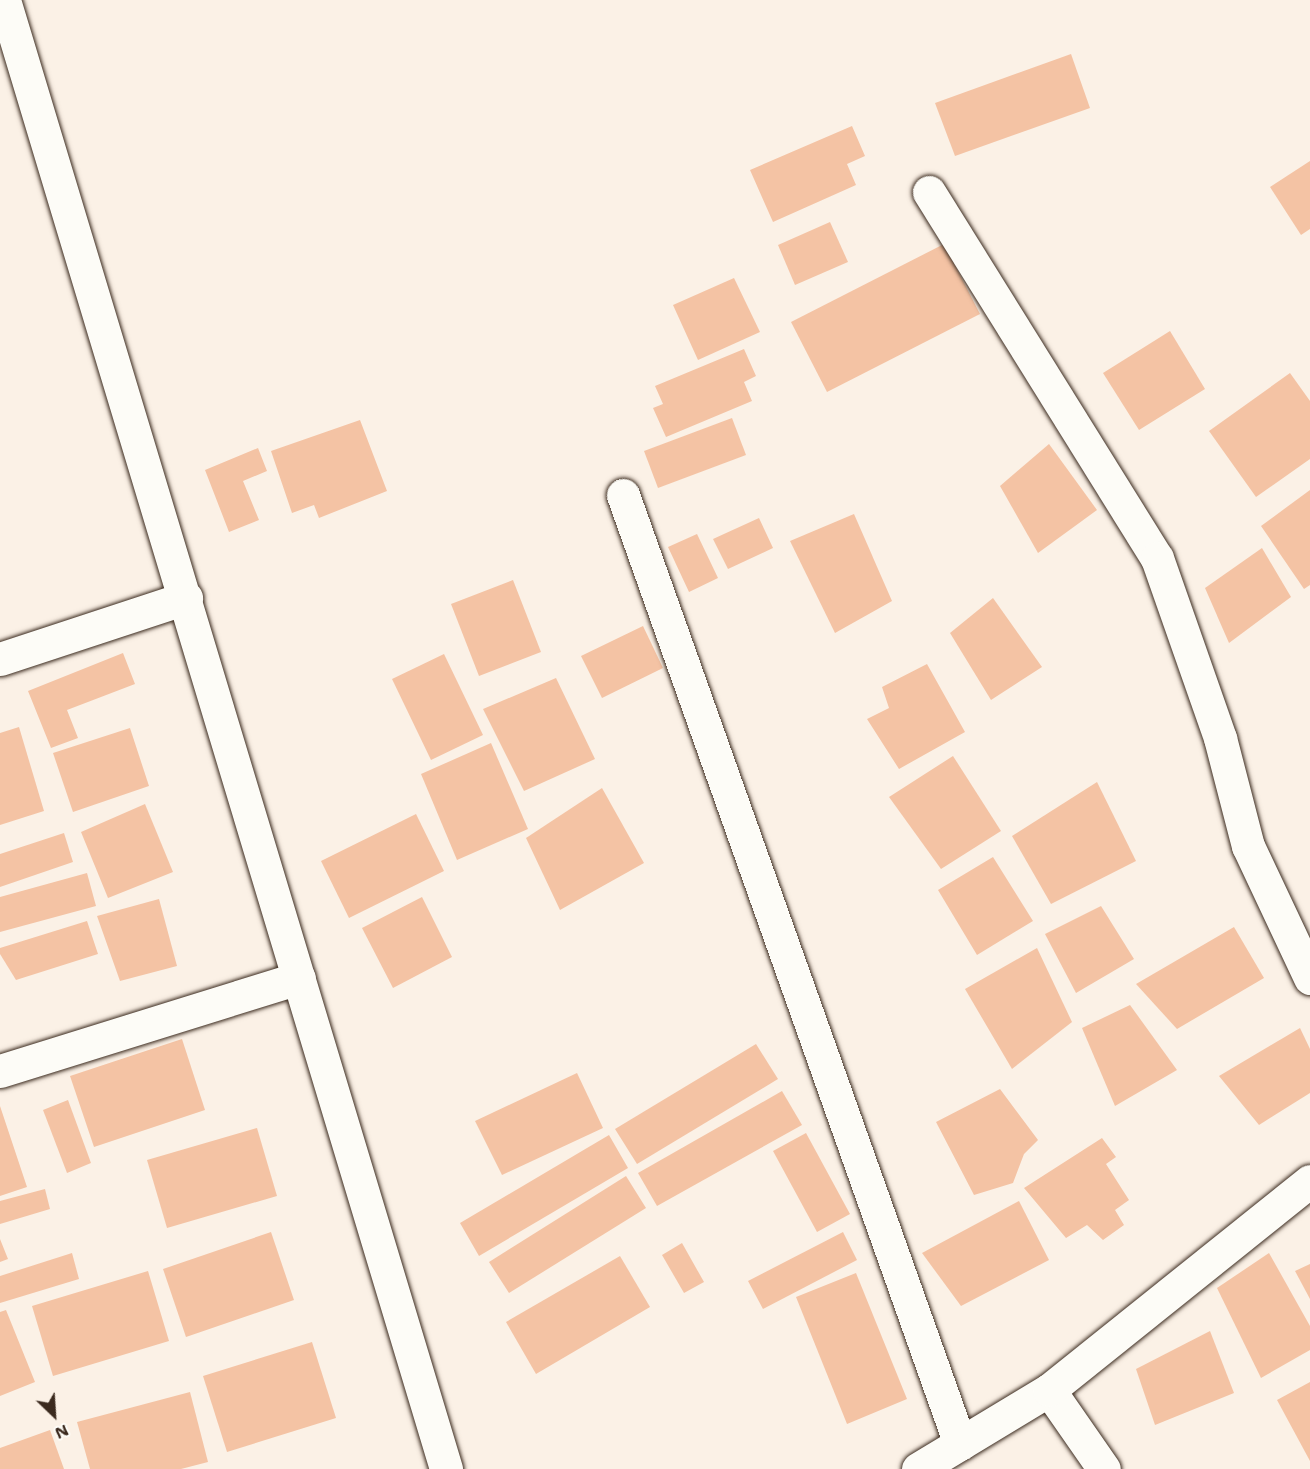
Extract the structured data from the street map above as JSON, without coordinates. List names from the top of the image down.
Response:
{
  "north": "bottom right"
}
